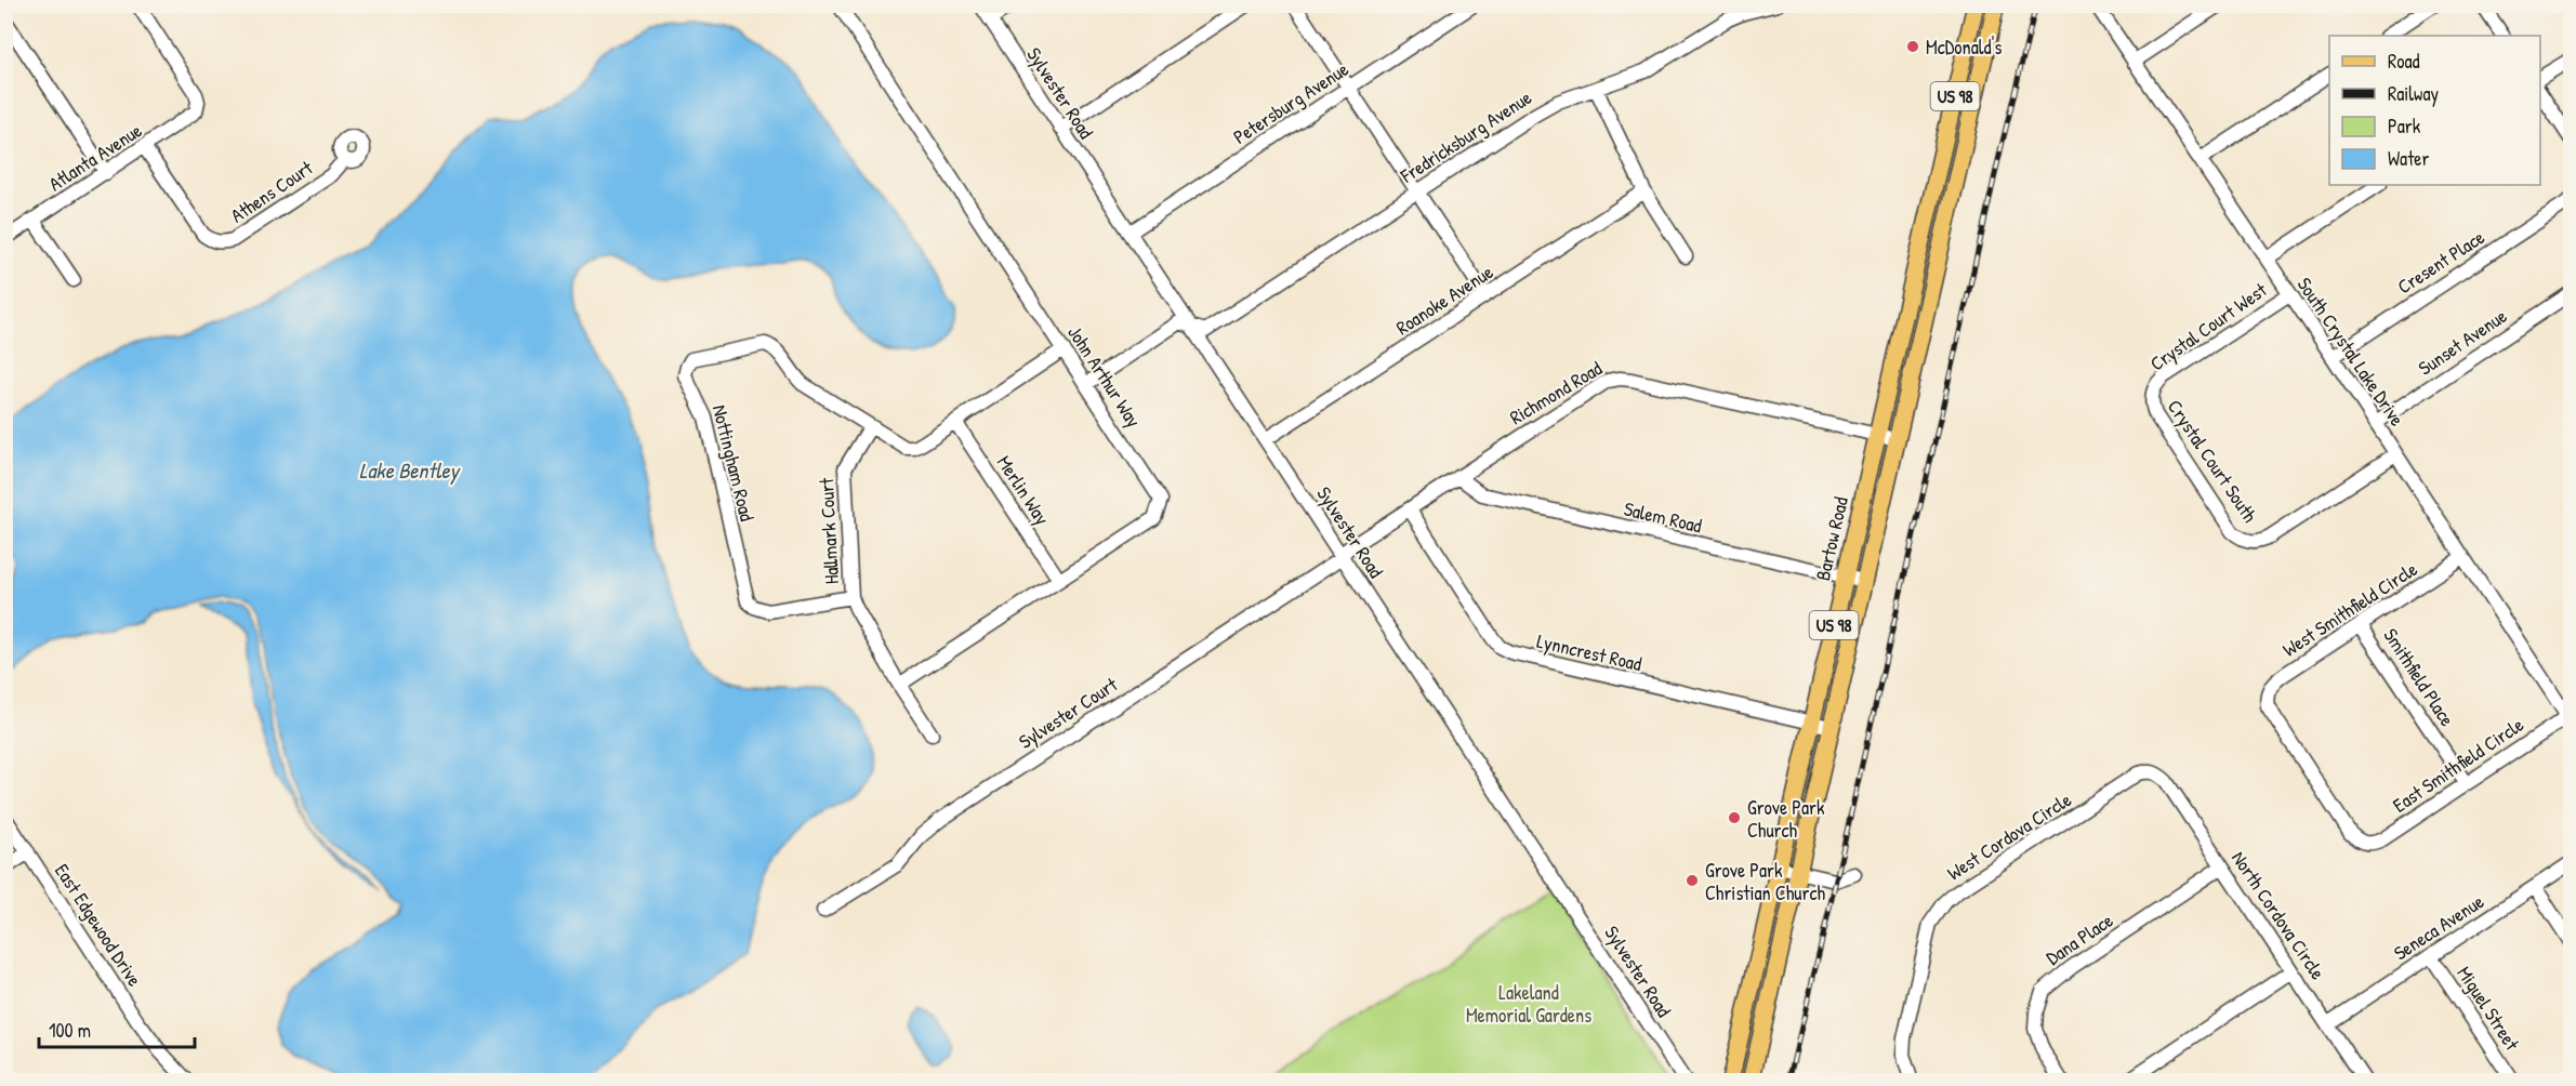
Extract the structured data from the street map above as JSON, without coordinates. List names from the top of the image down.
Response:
{
  "streets": {
    "main road": ["US 98", "Bartow Road"],
    "street": [
      "Sylvester Road",
      "Petersburg Avenue",
      "Fredricksburg Avenue",
      "Atlanta Avenue",
      "Athens Court",
      "Cresent Place",
      "Roanoke Avenue",
      "Crystal Court West",
      "Sunset Avenue",
      "South Crystal Lake Drive",
      "John Arthur Way",
      "Richmond Road",
      "Crystal Court South",
      "Nottingham Road",
      "Merlin Way",
      "Salem Road",
      "Hallmark Court",
      "West Smithfield Circle",
      "Lynncrest Road",
      "Smithfield Place",
      "Sylvester Court",
      "East Smithfield Circle",
      "West Cordova Circle",
      "North Cordova Circle",
      "East Edgewood Drive",
      "Seneca Avenue",
      "Dana Place",
      "Miguel Street"
    ]
  },
  "crossings": [
    ["Sylvester Road", "Petersburg Avenue"],
    ["Sylvester Road", "Fredricksburg Avenue"],
    ["Sylvester Road", "Roanoke Avenue"],
    ["Sylvester Road", "Richmond Road"],
    ["Sylvester Road", "Sylvester Court"],
    ["US 98", "Richmond Road"],
    ["US 98", "Salem Road"],
    ["US 98", "Lynncrest Road"],
    ["Atlanta Avenue", "Athens Court"],
    ["Cresent Place", "South Crystal Lake Drive"],
    ["Crystal Court West", "South Crystal Lake Drive"],
    ["Crystal Court West", "Crystal Court South"],
    ["Sunset Avenue", "South Crystal Lake Drive"],
    ["South Crystal Lake Drive", "Crystal Court South"],
    ["South Crystal Lake Drive", "West Smithfield Circle"],
    ["South Crystal Lake Drive", "East Smithfield Circle"],
    ["John Arthur Way", "Nottingham Road"],
    ["John Arthur Way", "Merlin Way"],
    ["John Arthur Way", "Hallmark Court"],
    ["Richmond Road", "Salem Road"],
    ["Richmond Road", "Bartow Road"],
    ["Richmond Road", "Lynncrest Road"],
    ["Richmond Road", "Sylvester Court"],
    ["Nottingham Road", "Merlin Way"],
    ["Nottingham Road", "Hallmark Court"],
    ["Salem Road", "Bartow Road"],
    ["Bartow Road", "Lynncrest Road"],
    ["West Smithfield Circle", "Smithfield Place"],
    ["West Smithfield Circle", "East Smithfield Circle"],
    ["Smithfield Place", "East Smithfield Circle"],
    ["West Cordova Circle", "North Cordova Circle"],
    ["North Cordova Circle", "Seneca Avenue"],
    ["North Cordova Circle", "Dana Place"],
    ["Seneca Avenue", "Miguel Street"]
  ],
  "water": ["Lake Bentley"],
  "parks": ["Lakeland Memorial Gardens"],
  "places": ["McDonald's", "Grove Park Church", "Grove Park Christian Church"],
  "legend": [
    "Road",
    "Railway",
    "Park",
    "Water"
  ],
  "scale_bar": "100 m"
}
